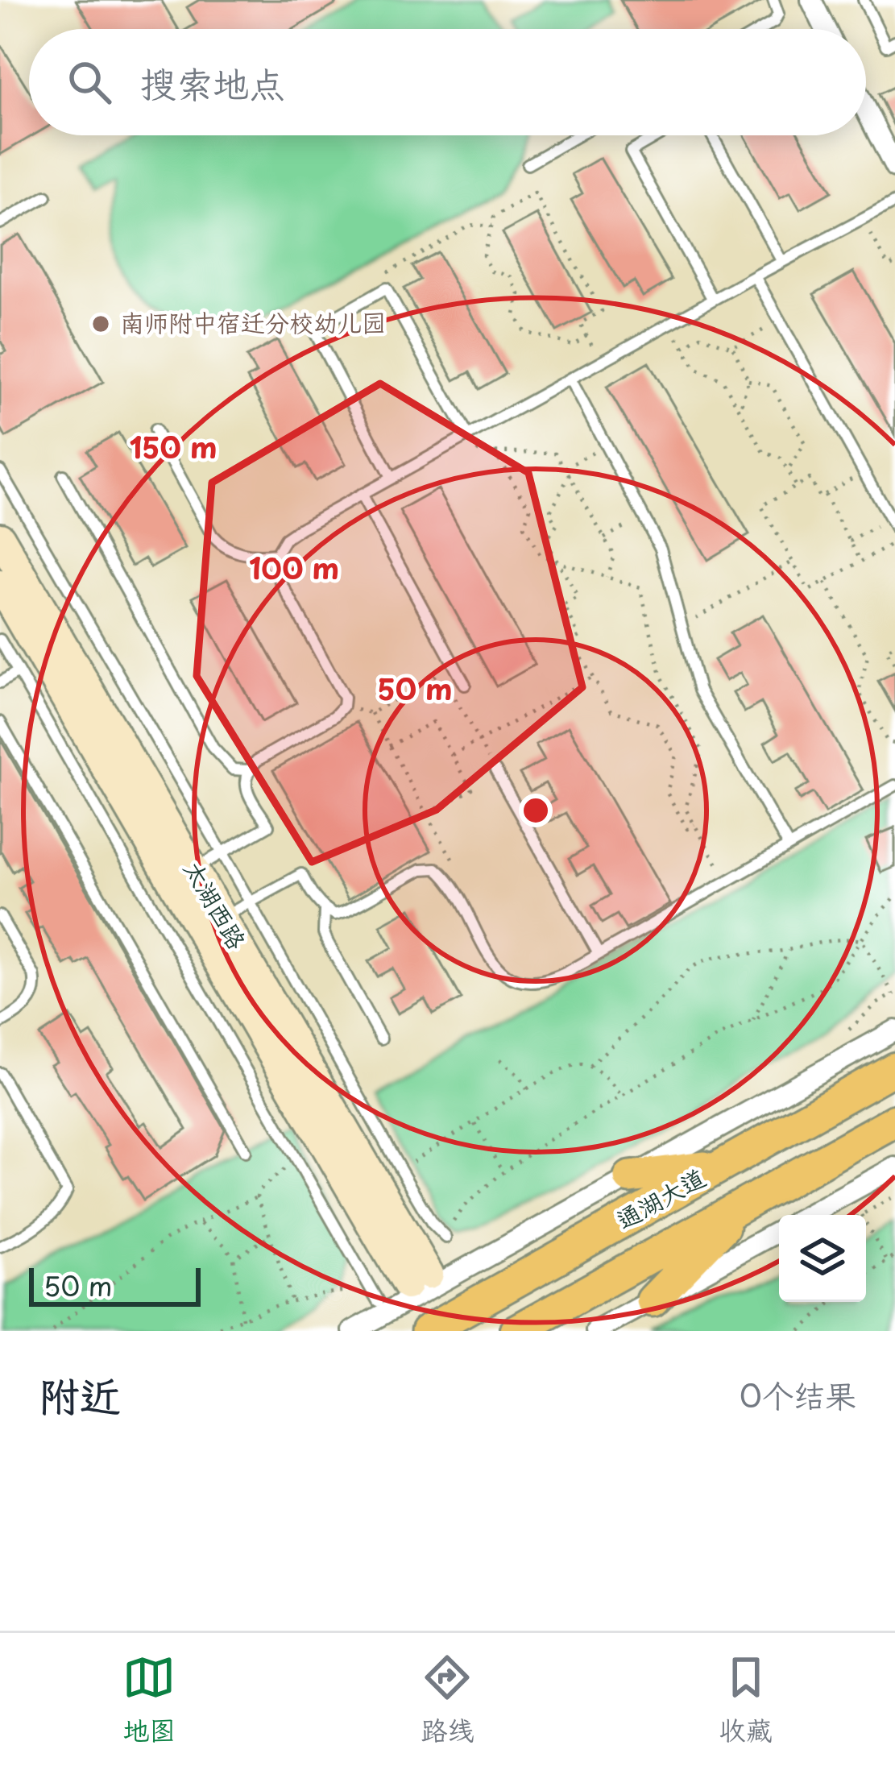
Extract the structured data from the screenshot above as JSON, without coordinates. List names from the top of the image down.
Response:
{
  "streets": {
    "main road": ["通湖大道"],
    "street": ["太湖西路"]
  },
  "places": ["南师附中宿迁分校幼儿园"],
  "scale_bar": "50 m",
  "page": {
    "search": "搜索地点",
    "scale": "50 m",
    "heading": ["附近", "0个结果"],
    "nav": ["地图", "路线", "收藏"]
  },
  "rings": ["150 m", "100 m", "50 m"]
}
